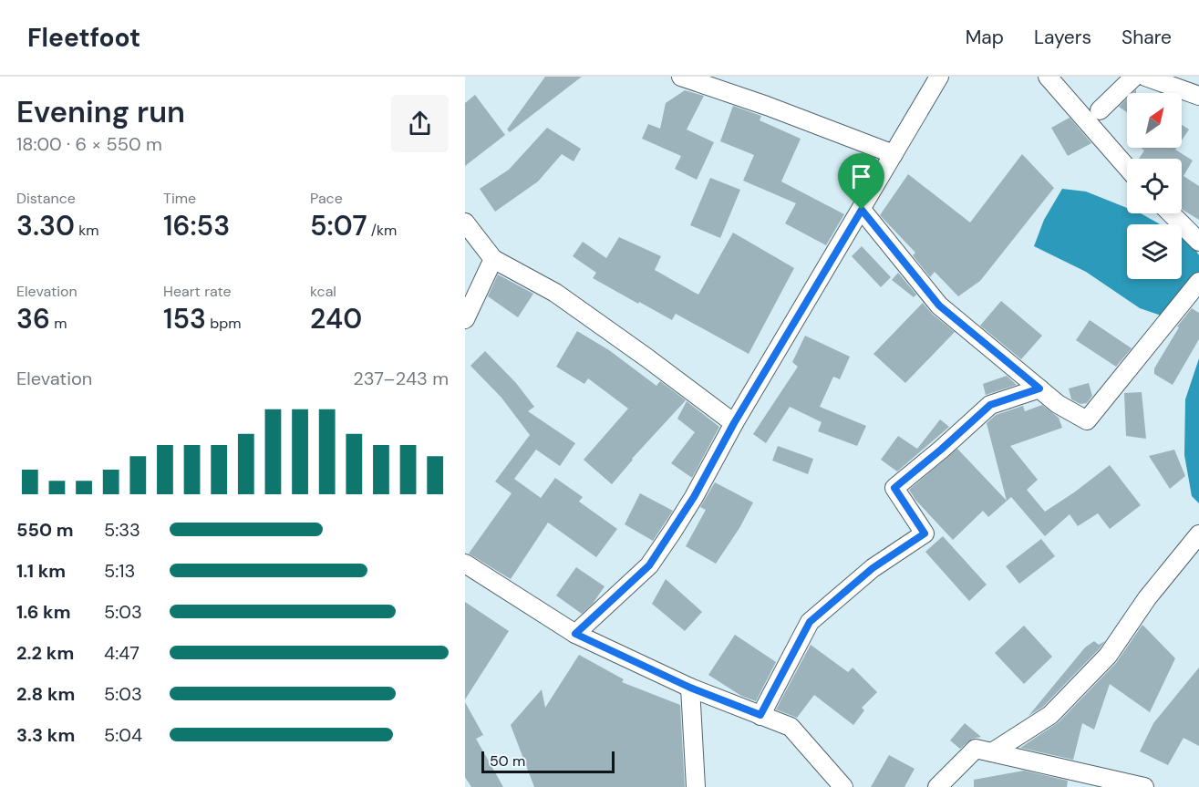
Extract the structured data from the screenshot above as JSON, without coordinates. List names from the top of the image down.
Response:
{
  "scale_bar": "50 m",
  "north": "top right",
  "page": {
    "header": "Fleetfoot",
    "nav": ["Map", "Layers", "Share"],
    "heading": ["Evening run", "18:00 · 6 × 550 m"],
    "stats": [
      ["Distance", "3.30 km"],
      ["Time", "16:53"],
      ["Pace", "5:07 /km"],
      ["Elevation", "36 m"],
      ["Heart rate", "153 bpm"],
      ["kcal", "240"]
    ],
    "chart": ["Elevation", "237–243 m"],
    "list": [
      {
        "name": "550 m",
        "note": "5:33"
      },
      {
        "name": "1.1 km",
        "note": "5:13"
      },
      {
        "name": "1.6 km",
        "note": "5:03"
      },
      {
        "name": "2.2 km",
        "note": "4:47"
      },
      {
        "name": "2.8 km",
        "note": "5:03"
      },
      {
        "name": "3.3 km",
        "note": "5:04"
      }
    ],
    "scale": "50 m"
  }
}
